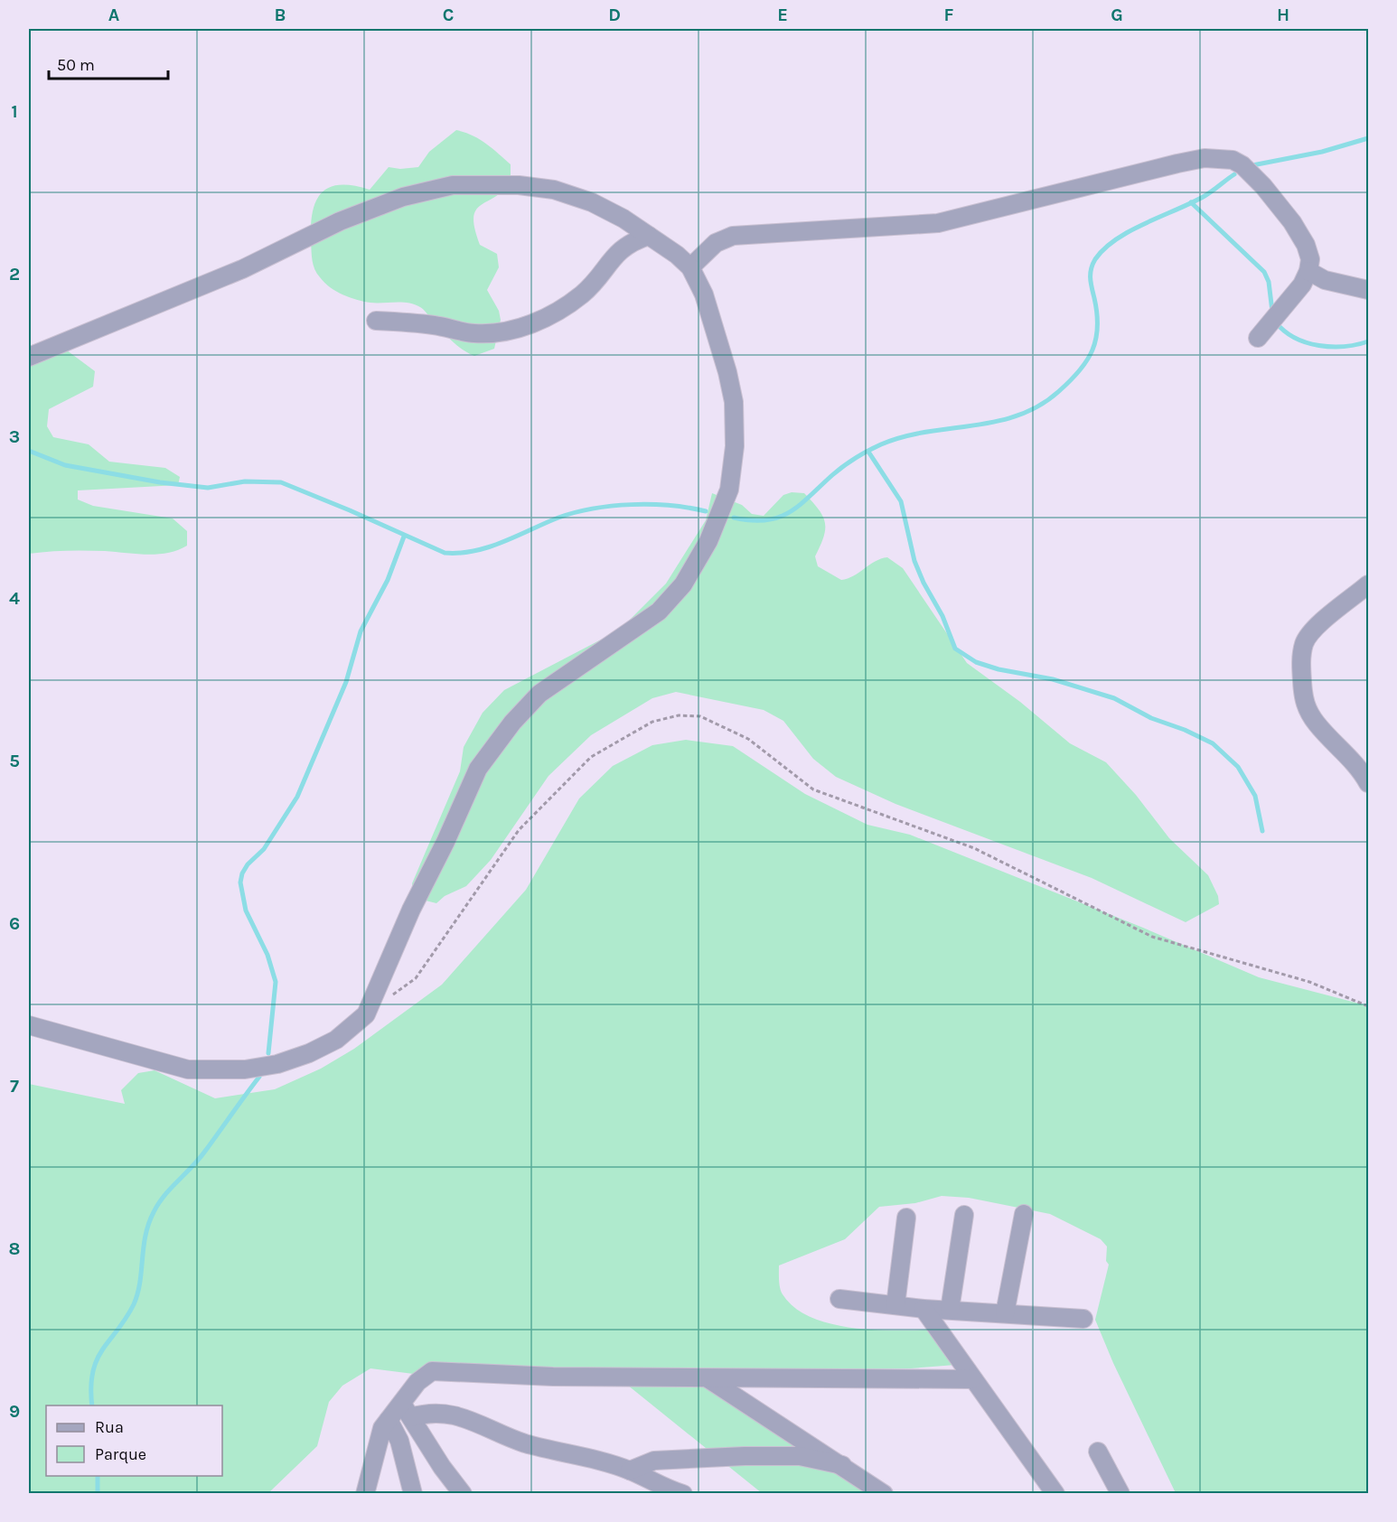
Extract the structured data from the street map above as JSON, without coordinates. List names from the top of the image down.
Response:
{
  "legend": ["Rua", "Parque"],
  "scale_bar": "50 m",
  "grid": {
    "columns": [
      "A",
      "B",
      "C",
      "D",
      "E",
      "F",
      "G",
      "H"
    ],
    "rows": [
      "1",
      "2",
      "3",
      "4",
      "5",
      "6",
      "7",
      "8",
      "9"
    ]
  }
}
